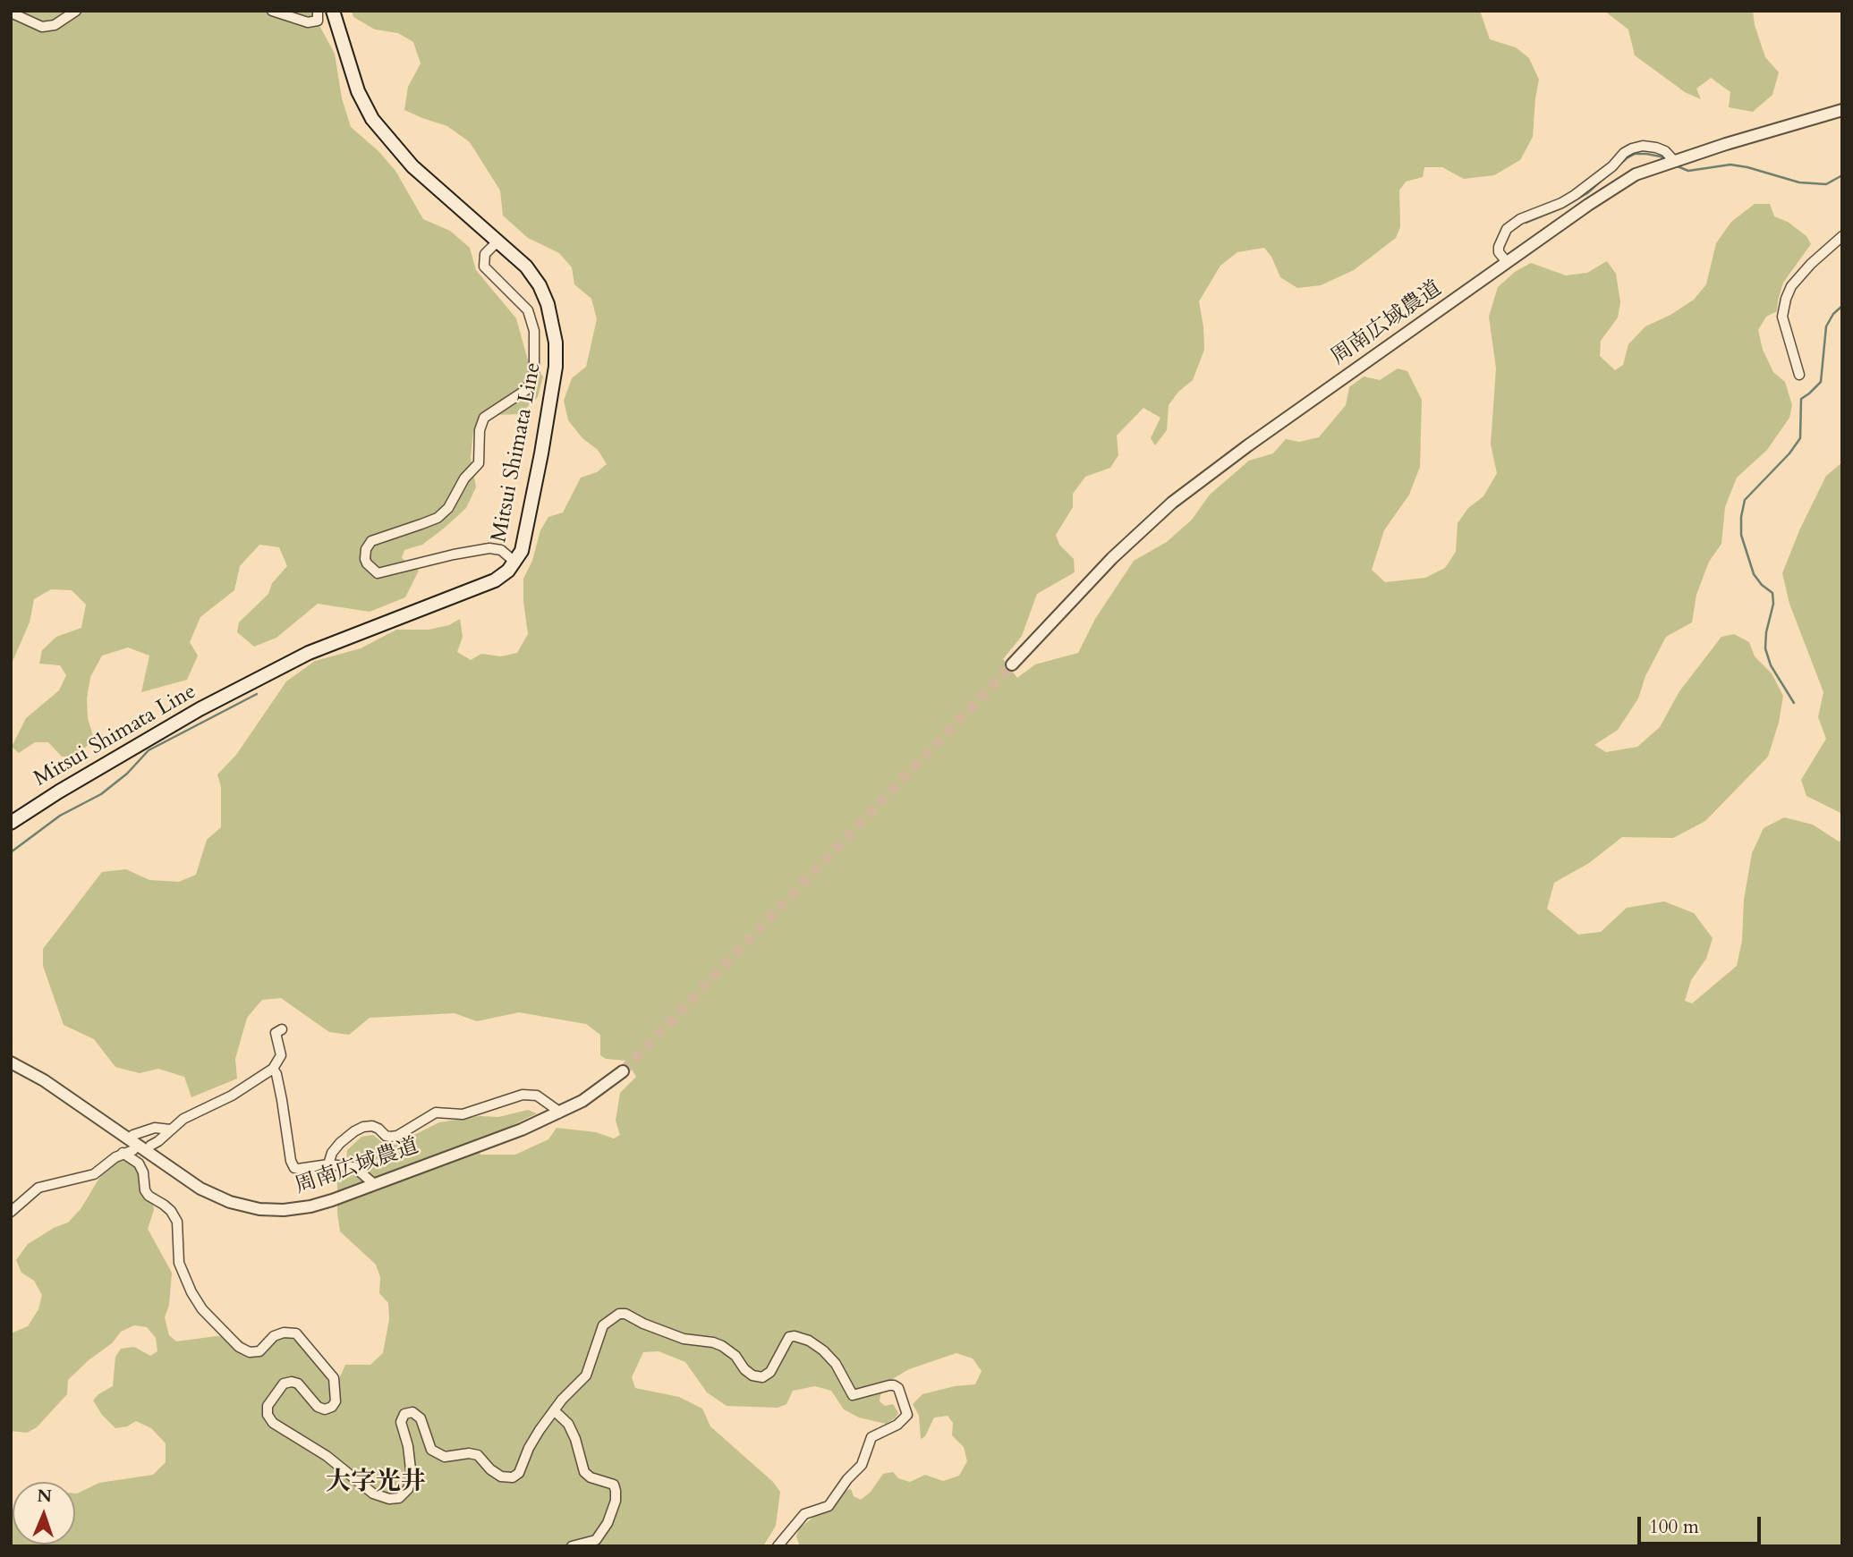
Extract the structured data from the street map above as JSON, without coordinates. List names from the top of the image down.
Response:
{
  "streets": {
    "main road": ["Mitsui Shimata Line"],
    "street": ["周南広域農道"]
  },
  "districts": ["大字光井"],
  "scale_bar": "100 m",
  "north": "top"
}
